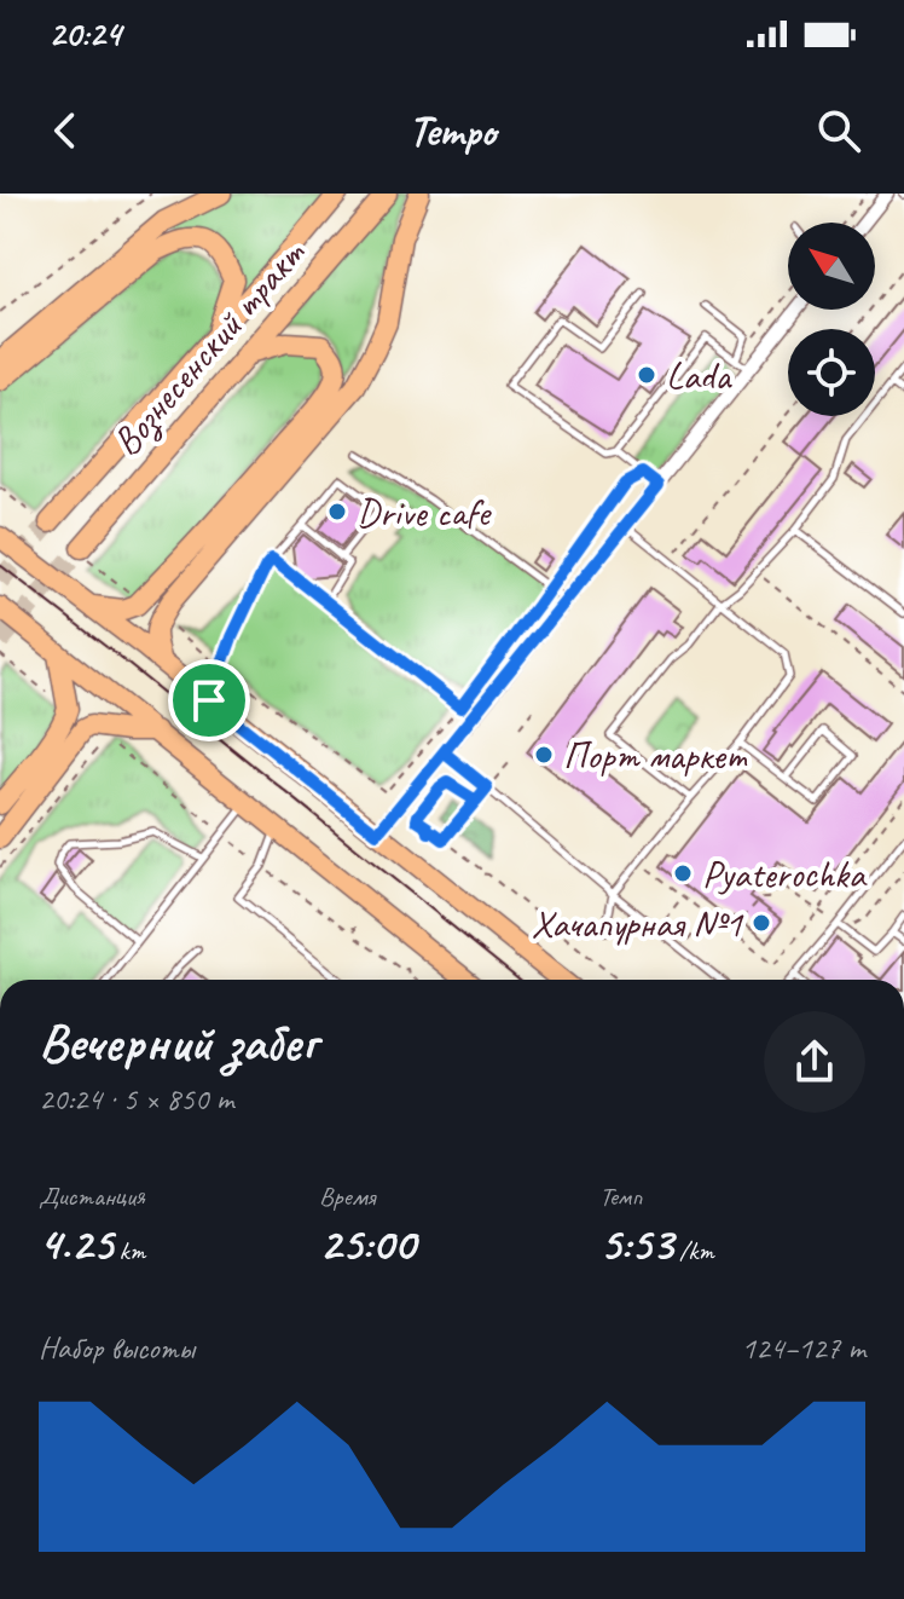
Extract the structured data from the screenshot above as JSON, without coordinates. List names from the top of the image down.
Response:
{
  "streets": {
    "main road": ["Вознесенский тракт"]
  },
  "places": [
    "Lada",
    "Drive cafe",
    "Порт маркет",
    "Pyaterochka",
    "Хачапурная №1"
  ],
  "north": "top left",
  "page": {
    "status": "20:24",
    "header": "Tempo",
    "heading": ["Вечерний забег", "20:24 · 5 × 850 m"],
    "stats": [
      ["Дистанция", "4.25 km"],
      ["Время", "25:00"],
      ["Темп", "5:53 /km"]
    ],
    "chart": ["Набор высоты", "124–127 m"]
  }
}
